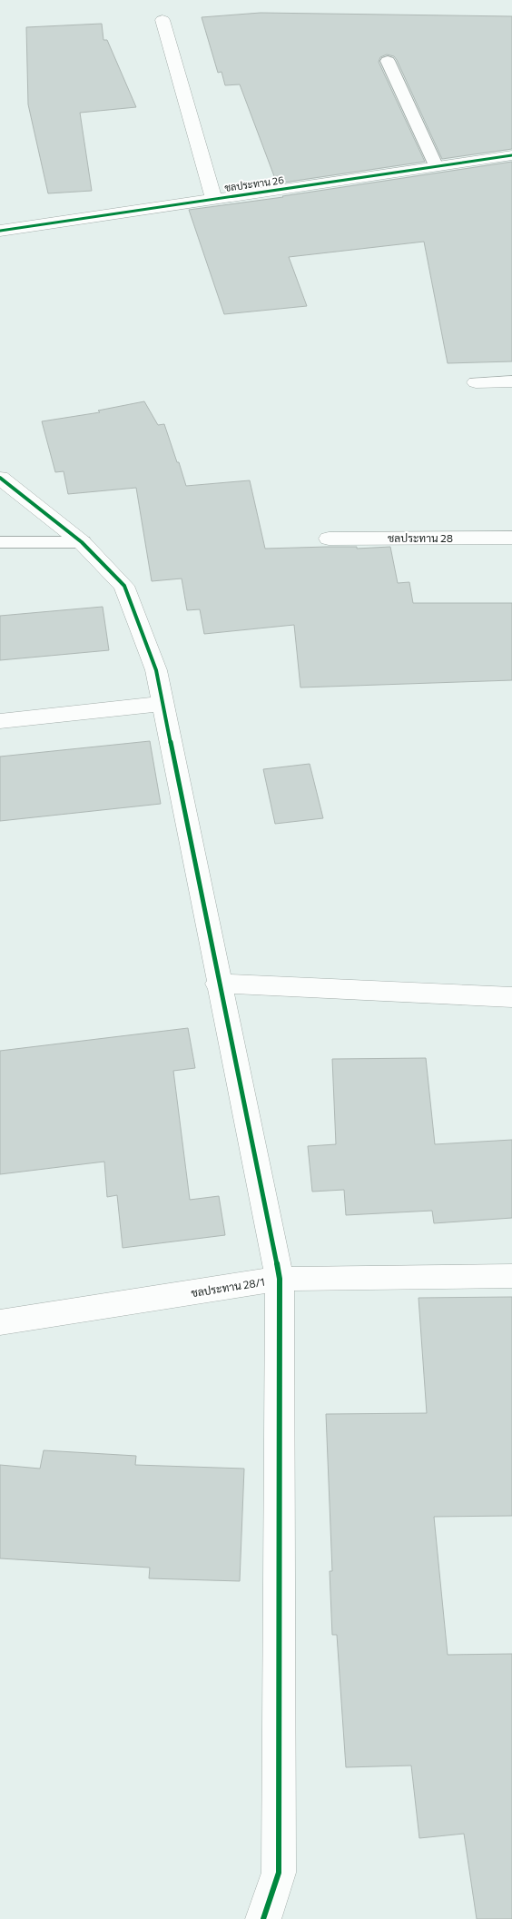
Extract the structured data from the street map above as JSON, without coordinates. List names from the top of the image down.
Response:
{
  "streets": {
    "street": ["ชลประทาน 26", "ชลประทาน 28", "ชลประทาน 28/1"]
  }
}
